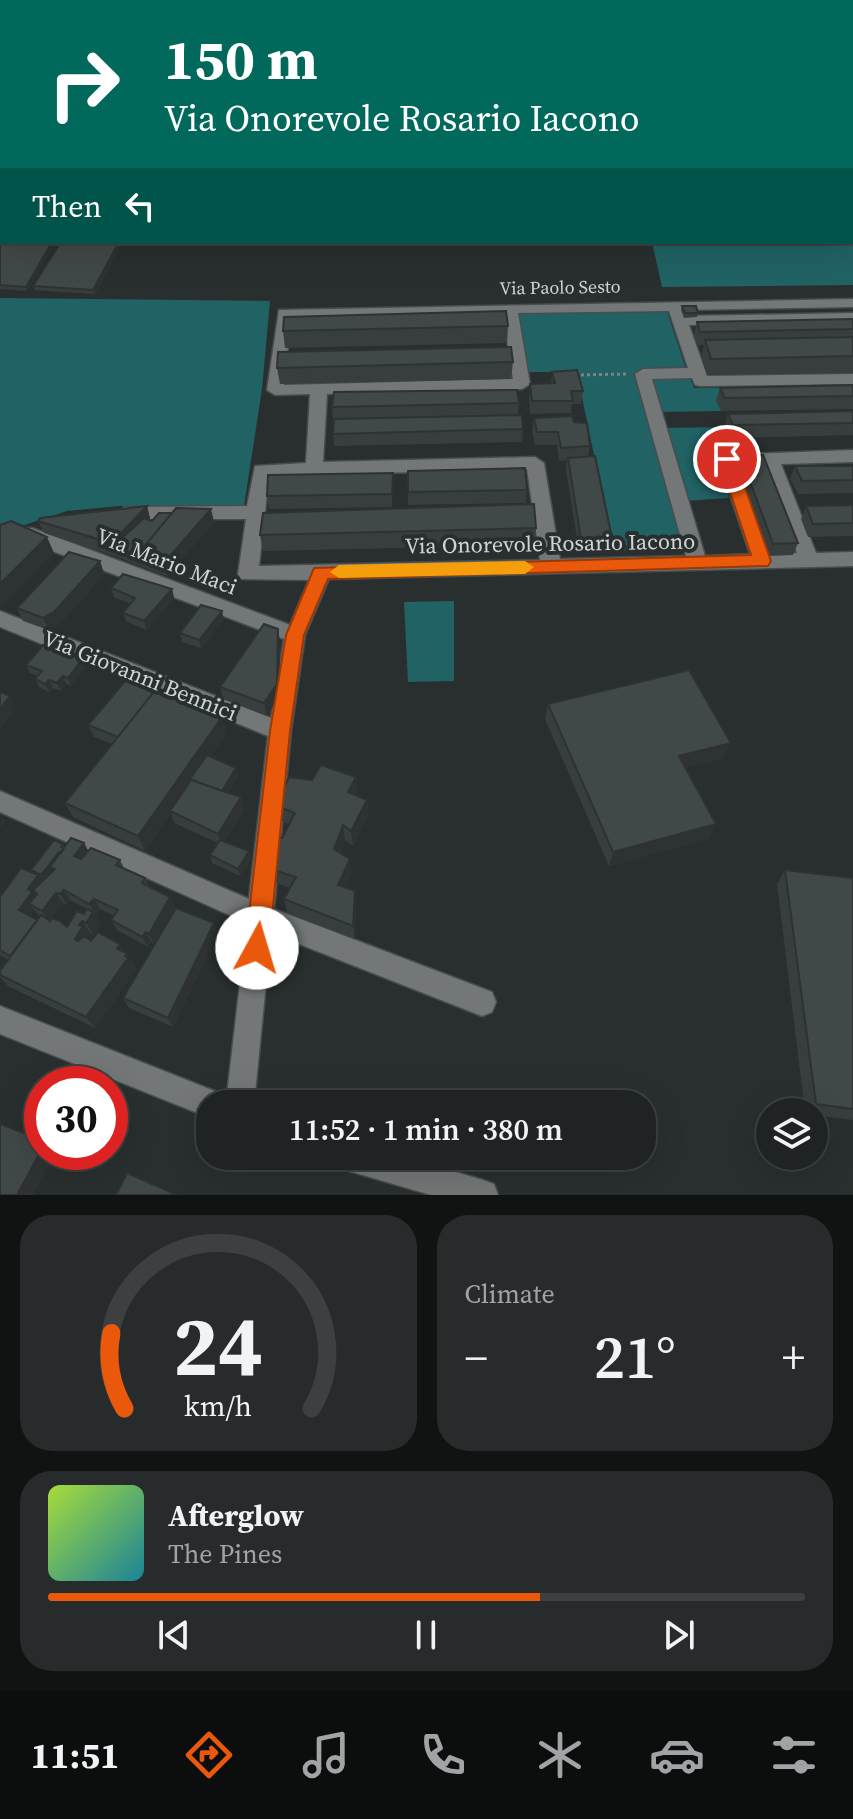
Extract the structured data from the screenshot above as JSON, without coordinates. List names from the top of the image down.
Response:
{
  "streets": {
    "street": [
      "Via Paolo Sesto",
      "Via Onorevole Rosario Iacono",
      "Via Mario Maci",
      "Via Giovanni Bennici"
    ]
  },
  "page": {
    "turn": ["150 m", "Via Onorevole Rosario Iacono"],
    "then": "Then",
    "limit": "30",
    "trip": "11:52 · 1 min · 380 m",
    "tile": "Climate",
    "heat": ["−", "21°", "+"],
    "song": ["Afterglow", "The Pines"],
    "tabs": "11:51",
    "gauge": ["24", "km/h"]
  }
}
